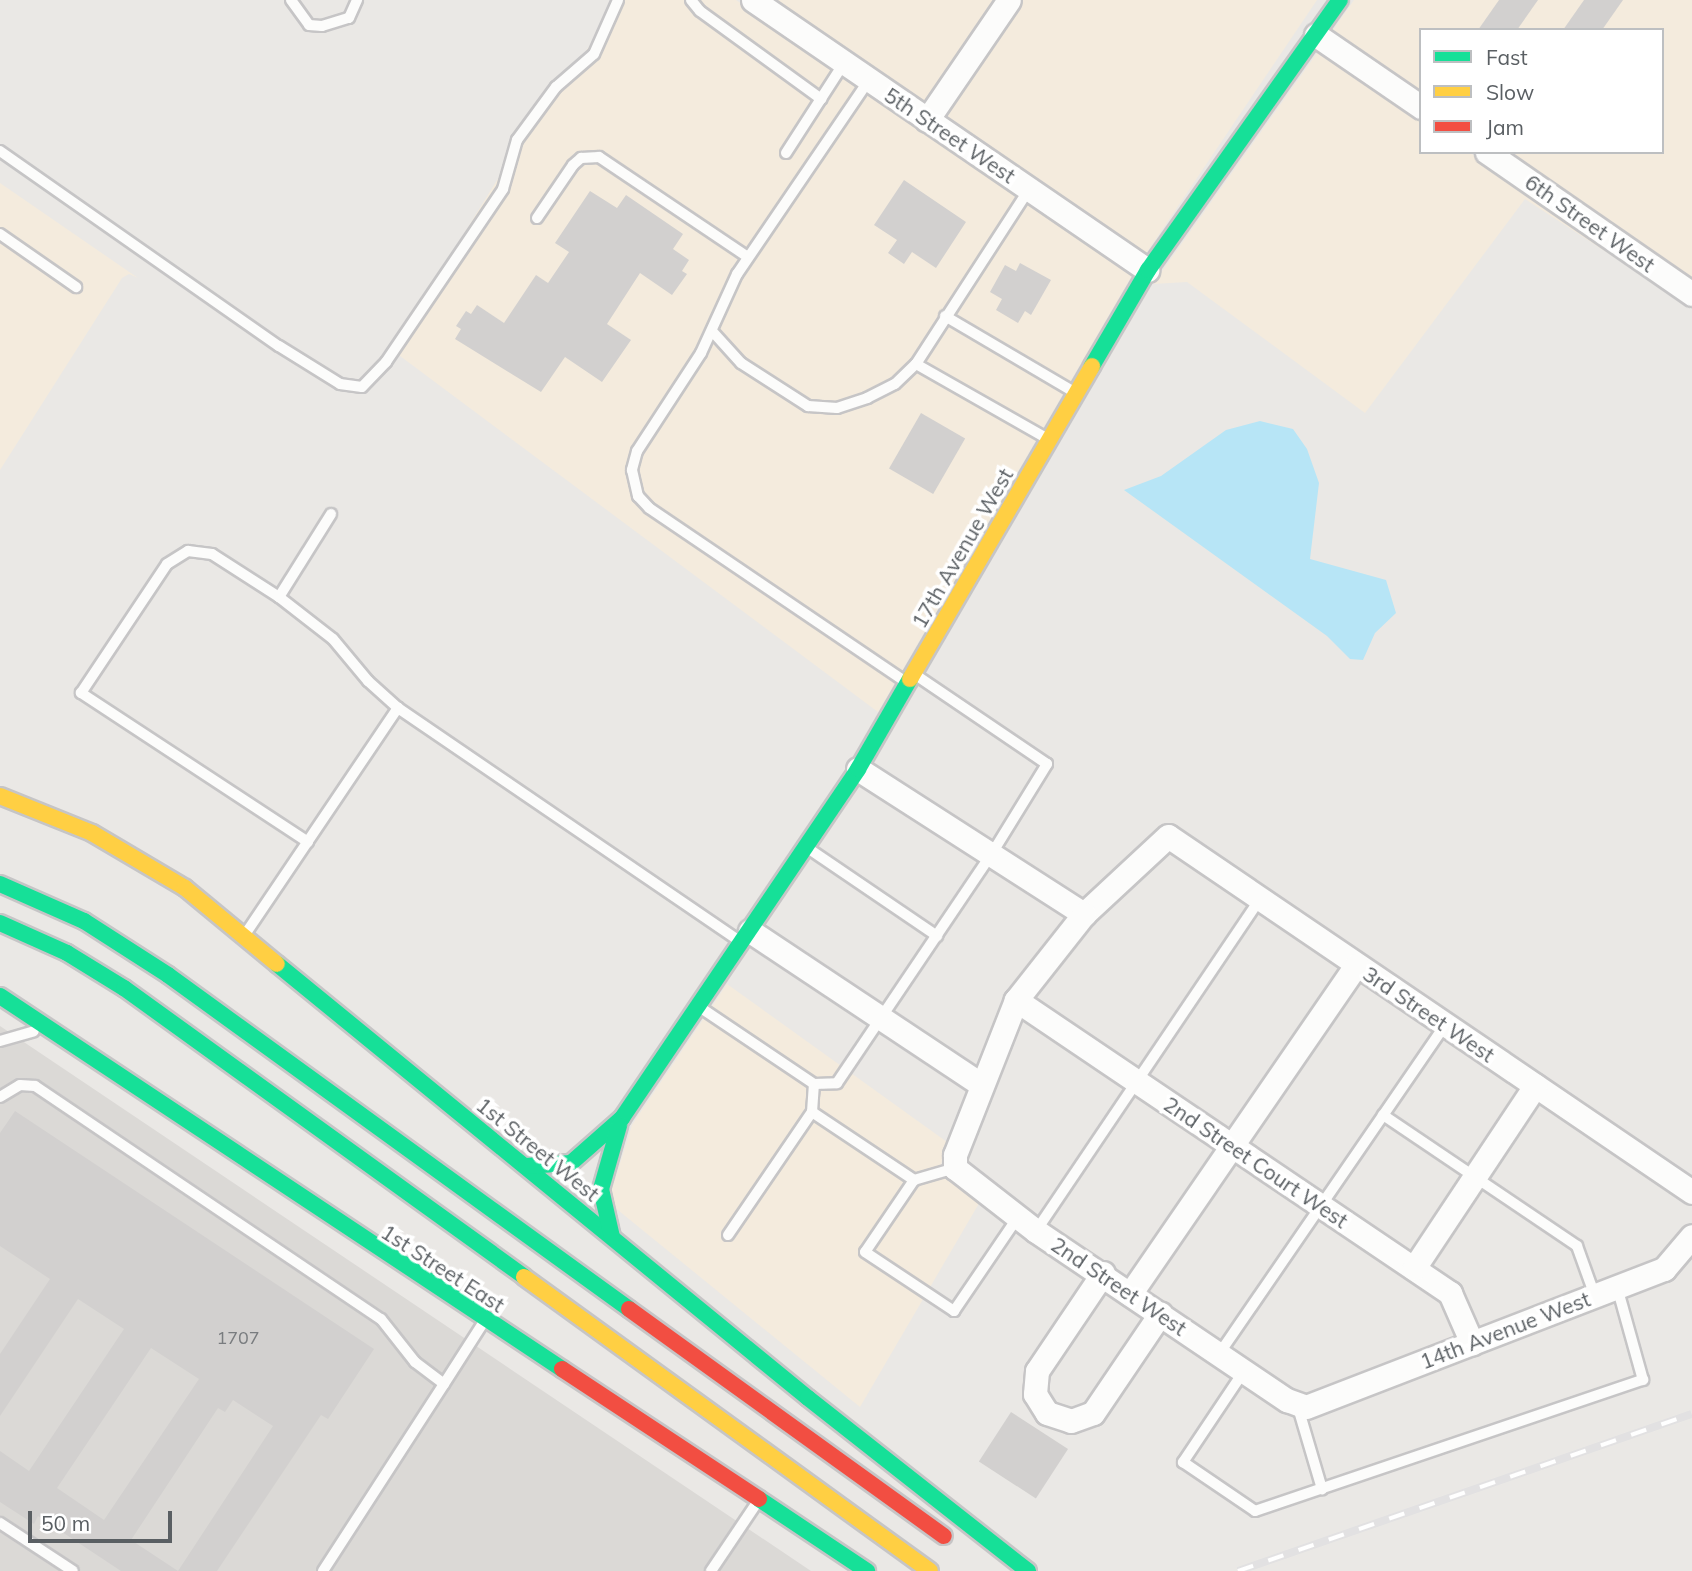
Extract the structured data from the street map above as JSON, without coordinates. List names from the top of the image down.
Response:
{
  "streets": {
    "main road": ["17th Avenue West", "1st Street West", "1st Street East"],
    "street": [
      "5th Street West",
      "6th Street West",
      "3rd Street West",
      "2nd Street Court West",
      "2nd Street West",
      "14th Avenue West"
    ]
  },
  "crossings": [
    ["5th Street West", "17th Avenue West"],
    ["17th Avenue West", "1st Street West"],
    ["2nd Street Court West", "14th Avenue West"],
    ["2nd Street West", "14th Avenue West"]
  ],
  "house_numbers": ["1707"],
  "legend": ["Fast", "Slow", "Jam"],
  "scale_bar": "50 m"
}
